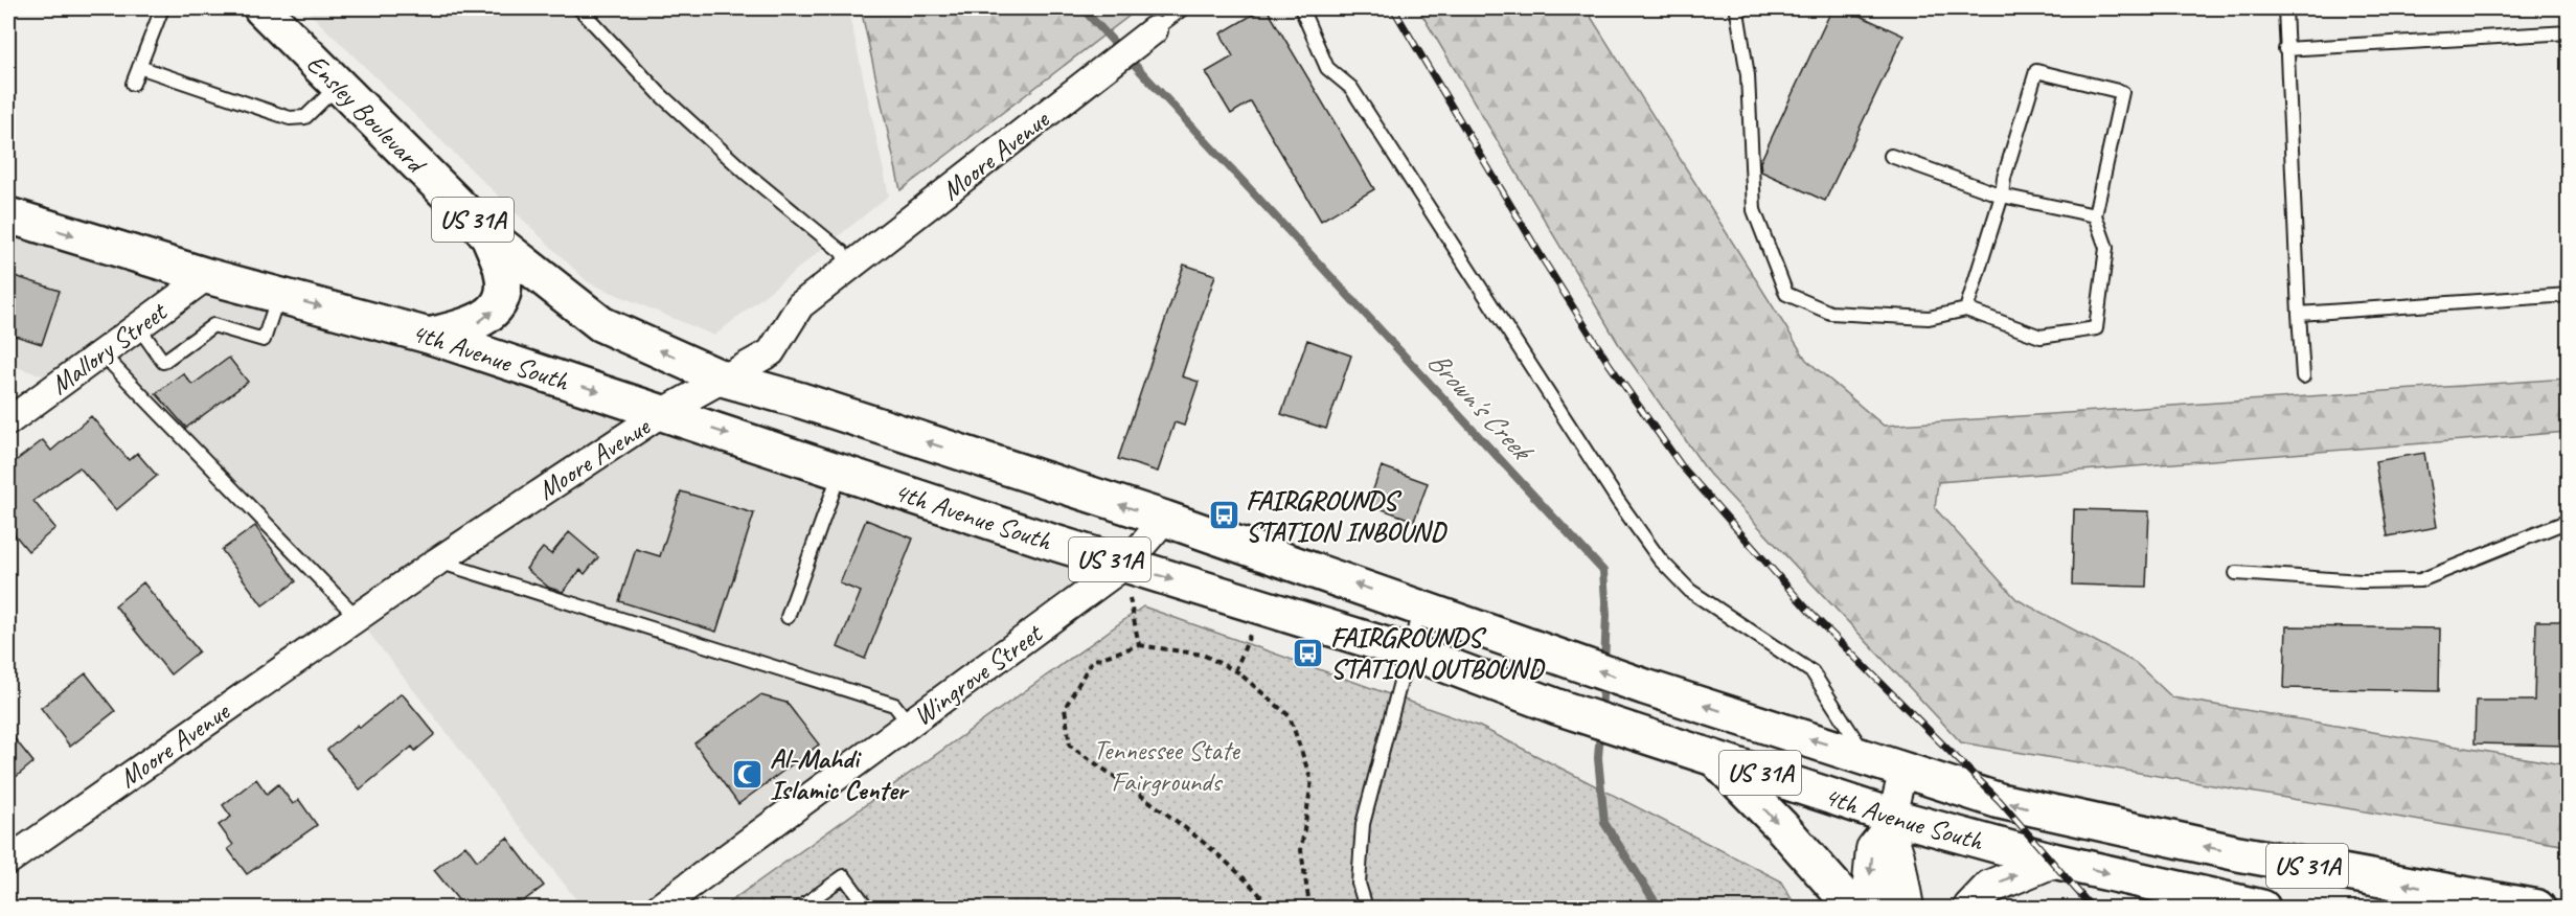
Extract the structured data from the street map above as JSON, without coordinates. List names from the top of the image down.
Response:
{
  "streets": {
    "main road": ["Ensley Boulevard", "US 31A", "4th Avenue South"],
    "street": ["Moore Avenue", "Mallory Street", "Wingrove Street"]
  },
  "crossings": [
    ["Ensley Boulevard", "Moore Avenue"],
    ["Ensley Boulevard", "4th Avenue South"],
    ["Moore Avenue", "4th Avenue South"],
    ["Mallory Street", "4th Avenue South"],
    ["4th Avenue South", "Wingrove Street"]
  ],
  "one_way": ["Ensley Boulevard"],
  "water": ["Brown's Creek"],
  "parks": ["Tennessee State Fairgrounds"],
  "places": {
    "bus stop": ["FAIRGROUNDS STATION INBOUND", "FAIRGROUNDS STATION OUTBOUND"],
    "mosque": ["Al-Mahdi Islamic Center"]
  }
}
